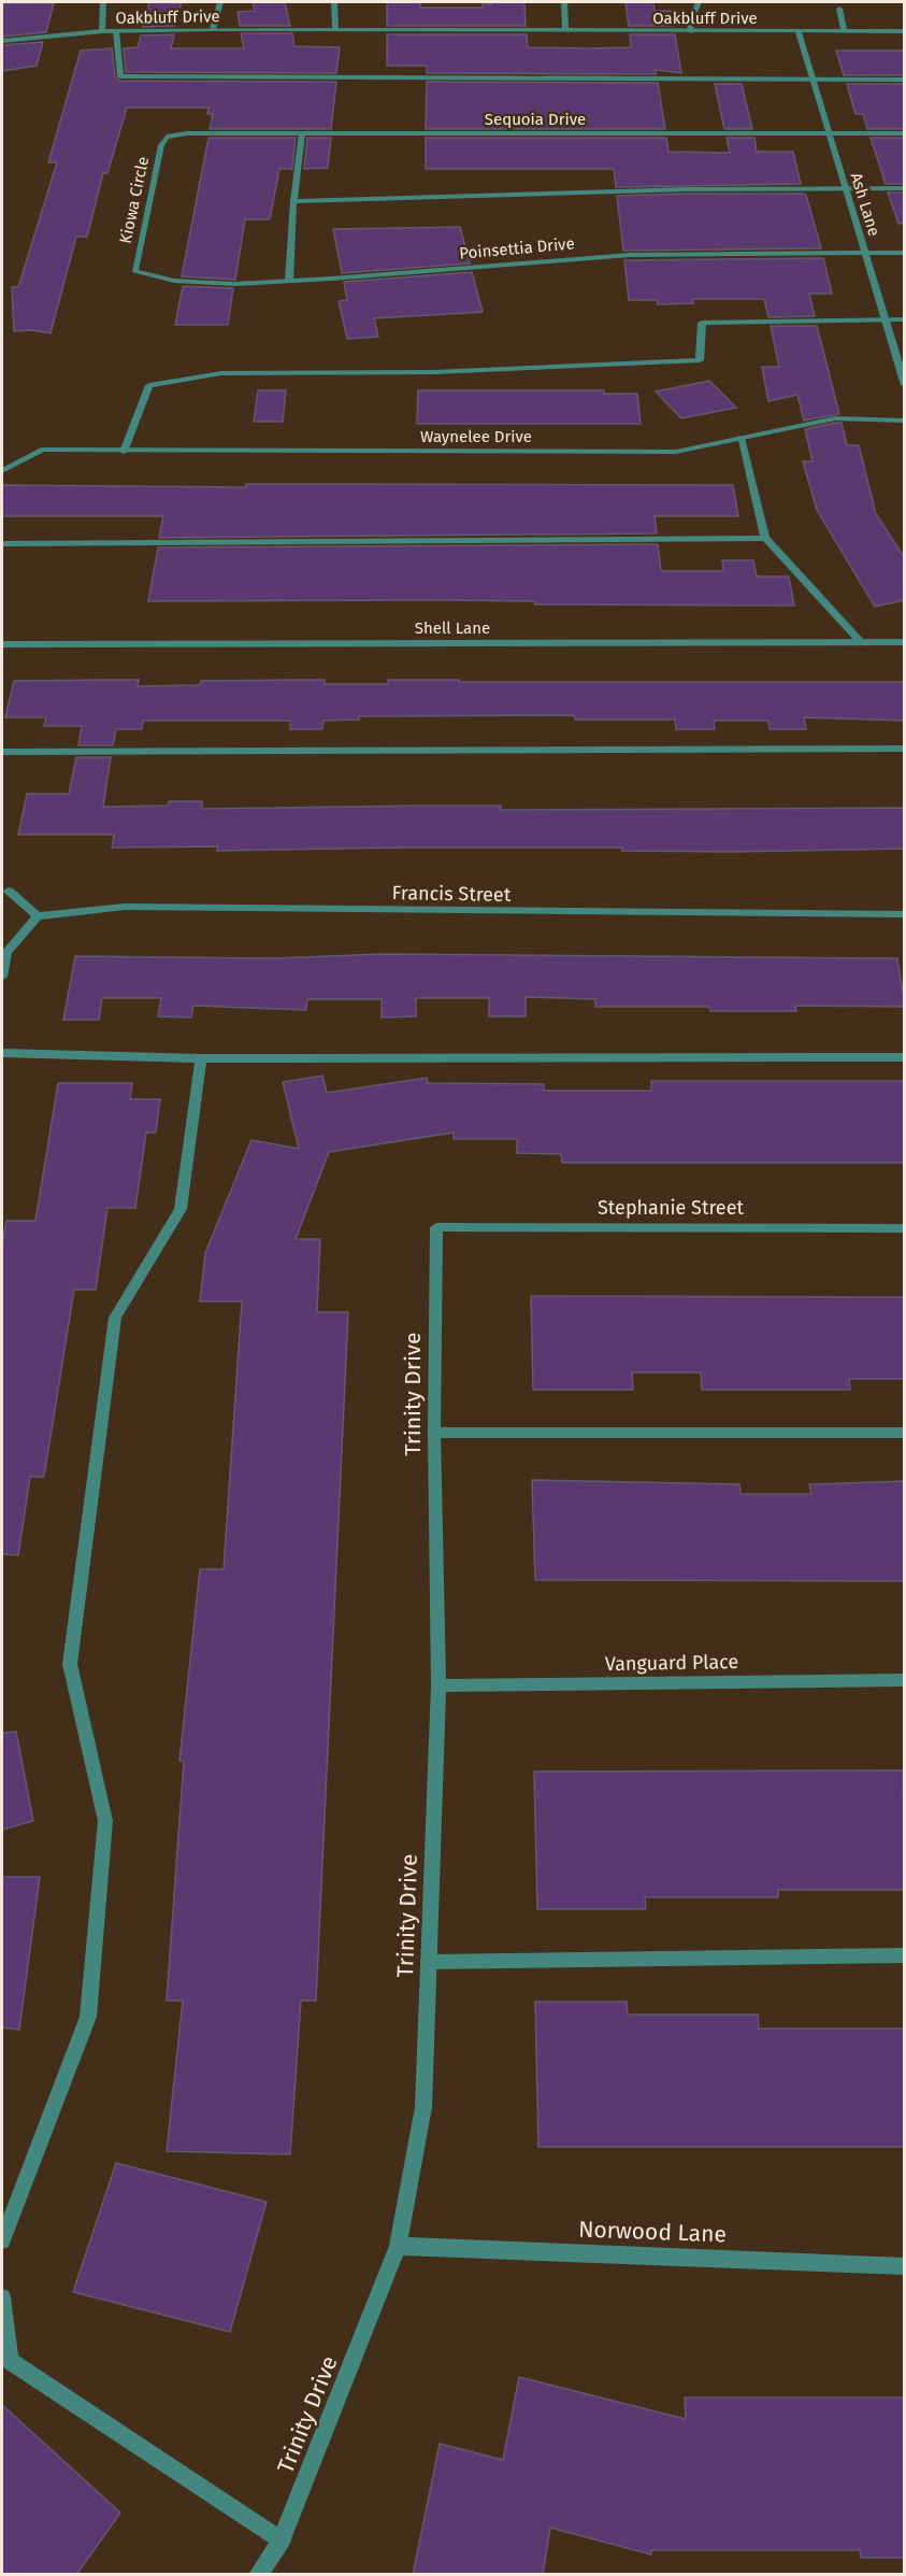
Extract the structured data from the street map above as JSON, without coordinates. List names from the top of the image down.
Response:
{
  "streets": {
    "street": [
      "Oakbluff Drive",
      "Sequoia Drive",
      "Kiowa Circle",
      "Ash Lane",
      "Poinsettia Drive",
      "Waynelee Drive",
      "Shell Lane",
      "Francis Street",
      "Stephanie Street",
      "Trinity Drive",
      "Vanguard Place",
      "Norwood Lane"
    ]
  },
  "crossings": [
    ["Oakbluff Drive", "Ash Lane"],
    ["Sequoia Drive", "Kiowa Circle"],
    ["Sequoia Drive", "Ash Lane"],
    ["Kiowa Circle", "Poinsettia Drive"],
    ["Ash Lane", "Poinsettia Drive"],
    ["Stephanie Street", "Trinity Drive"],
    ["Trinity Drive", "Vanguard Place"],
    ["Trinity Drive", "Norwood Lane"]
  ]
}
